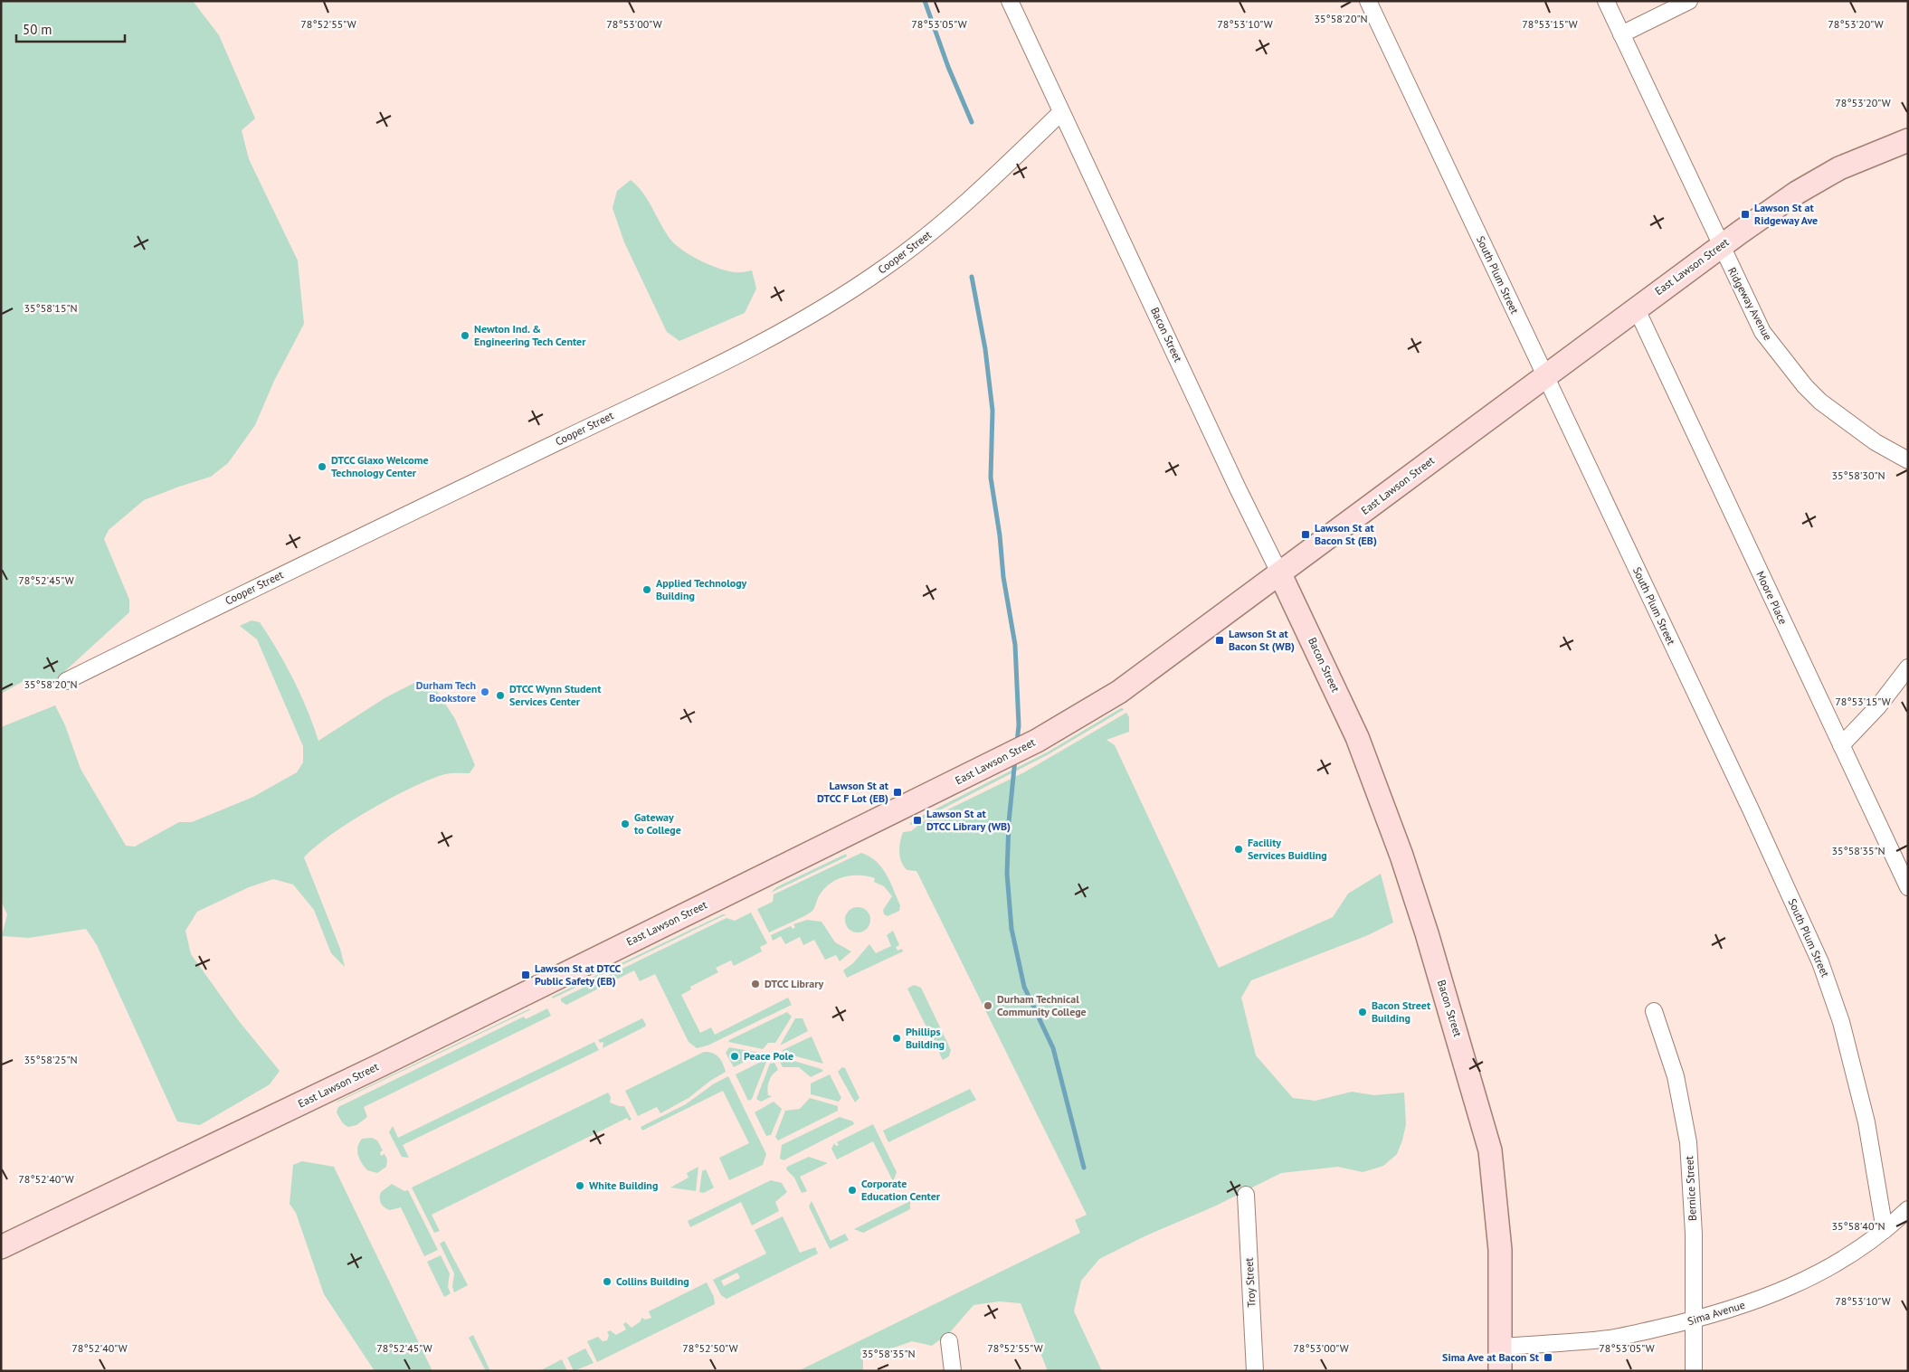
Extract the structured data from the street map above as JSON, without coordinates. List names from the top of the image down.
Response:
{
  "streets": {
    "street": [
      "Cooper Street",
      "East Lawson Street",
      "South Plum Street",
      "Ridgeway Avenue",
      "Bacon Street",
      "Moore Place",
      "Bernice Street",
      "Troy Street",
      "Sima Avenue"
    ]
  },
  "crossings": [
    ["Cooper Street", "Bacon Street"],
    ["East Lawson Street", "South Plum Street"],
    ["East Lawson Street", "Ridgeway Avenue"],
    ["East Lawson Street", "Bacon Street"],
    ["East Lawson Street", "Moore Place"],
    ["South Plum Street", "Sima Avenue"],
    ["Bacon Street", "Sima Avenue"],
    ["Bernice Street", "Sima Avenue"]
  ],
  "places": {
    "transit": [
      "Lawson St at Ridgeway Ave",
      "Lawson St at Bacon St (EB)",
      "Lawson St at Bacon St (WB)",
      "Lawson St at DTCC F Lot (EB)",
      "Lawson St at DTCC Library (WB)",
      "Lawson St at DTCC Public Safety (EB)",
      "Sima Ave at Bacon St"
    ],
    "other": [
      "Newton Ind. & Engineering Tech Center",
      "DTCC Glaxo Welcome Technology Center",
      "Applied Technology Building",
      "Durham Tech Bookstore",
      "DTCC Wynn Student Services Center",
      "Gateway to College",
      "Facility Services Buidling",
      "DTCC Library",
      "Durham Technical Community College",
      "Bacon Street Building",
      "Phillips Building",
      "Peace Pole",
      "White Building",
      "Corporate Education Center",
      "Collins Building"
    ]
  },
  "scale_bar": "50 m",
  "coordinates": [
    "35°58'20\"N",
    "78°53'20\"W",
    "78°52'55\"W",
    "78°53'00\"W",
    "78°53'05\"W",
    "78°53'10\"W",
    "78°53'15\"W",
    "35°58'15\"N",
    "35°58'30\"N",
    "78°52'45\"W",
    "35°58'35\"N",
    "35°58'25\"N",
    "78°52'40\"W",
    "35°58'40\"N",
    "78°52'50\"W"
  ]
}
